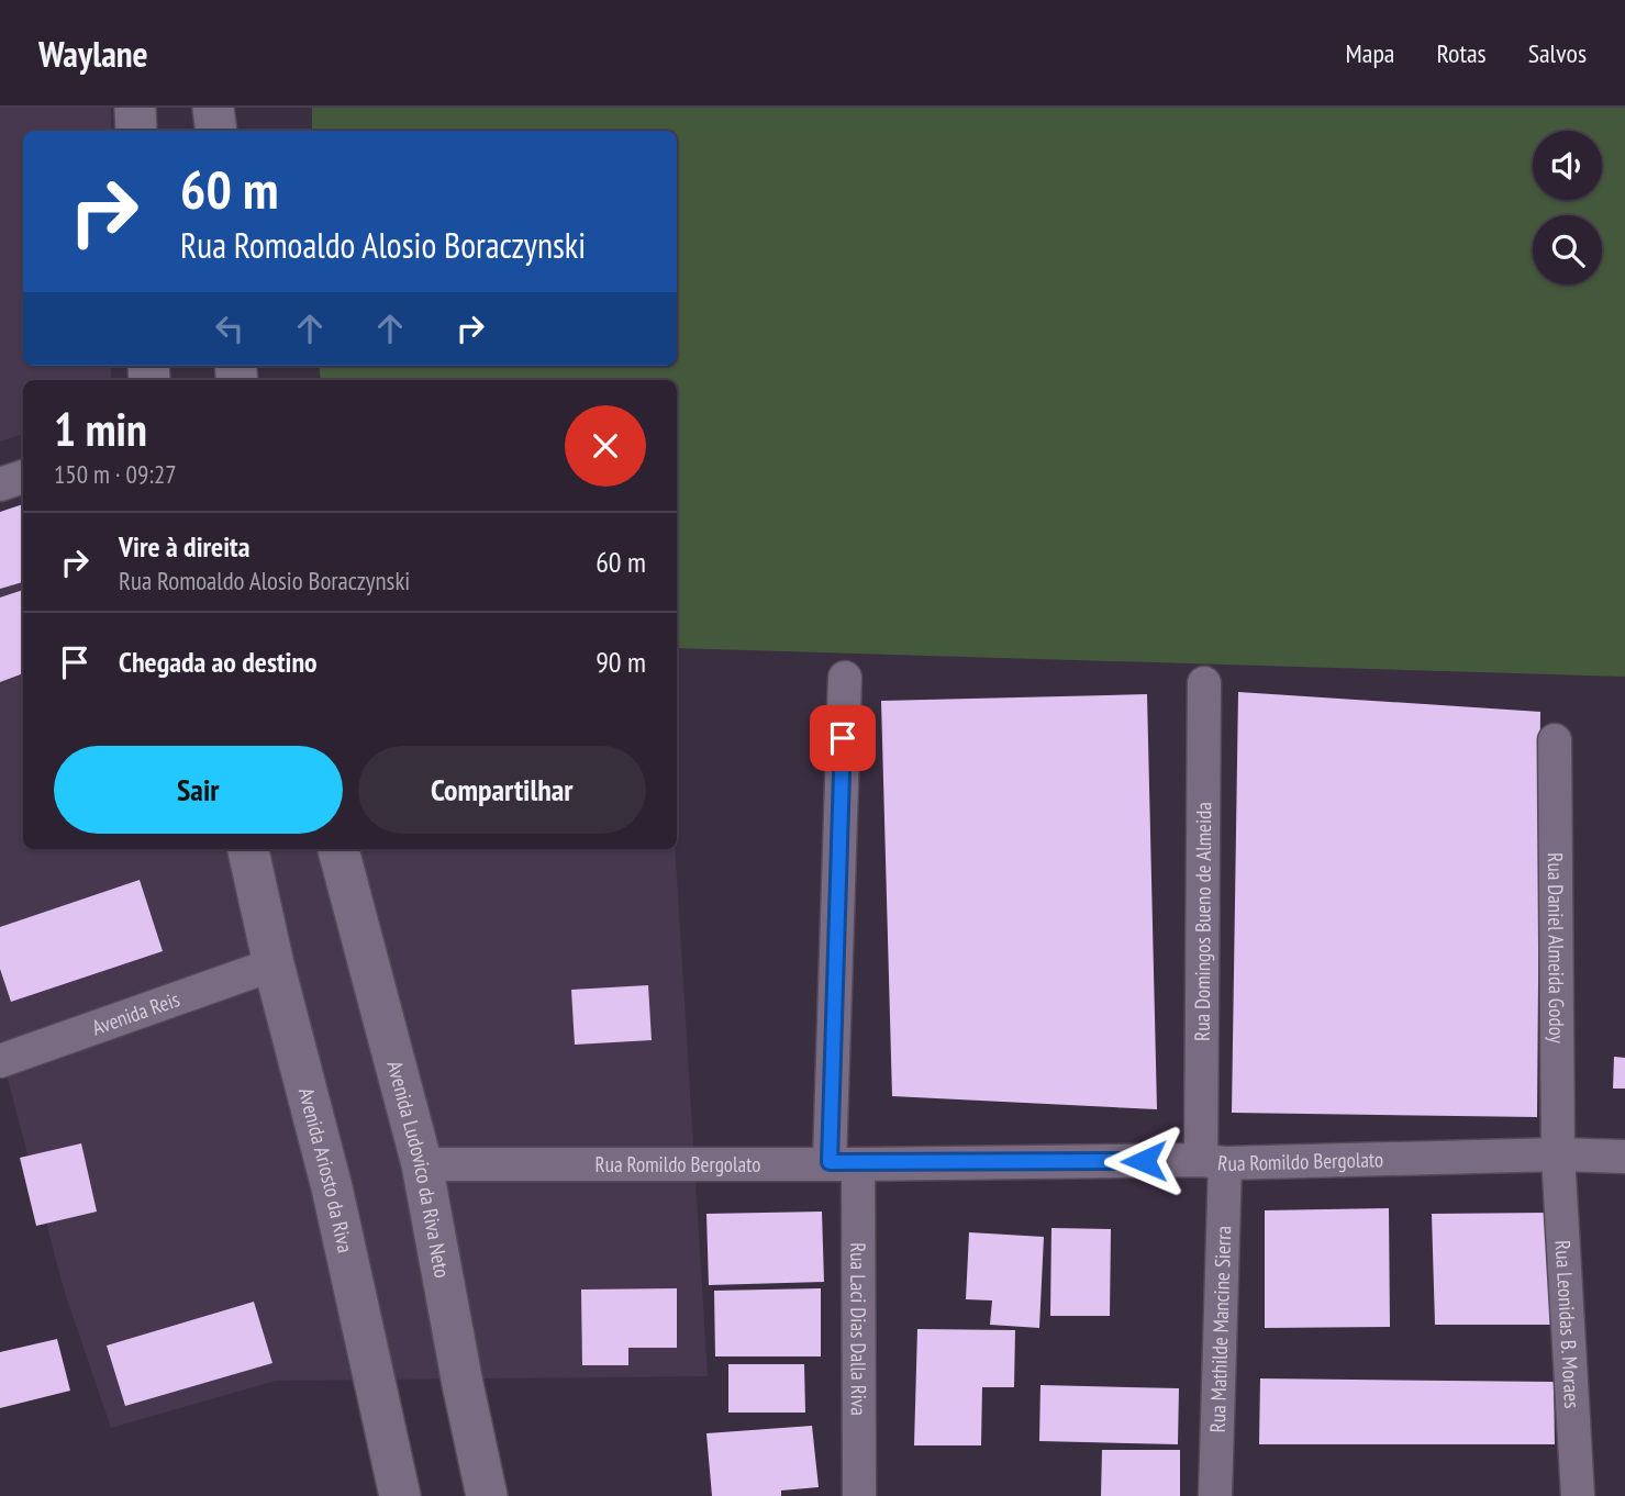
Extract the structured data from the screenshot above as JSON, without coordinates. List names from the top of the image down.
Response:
{
  "streets": {
    "street": [
      "Rua Domingos Bueno de Almeida",
      "Rua Daniel Almeida Godoy",
      "Avenida Reis",
      "Rua Romildo Bergolato",
      "Avenida Ludovico da Riva Neto",
      "Avenida Ariosto da Riva",
      "Rua Leonidas B. Moraes",
      "Rua Mathilde Mancine Sierra",
      "Rua Laci Dias Dalla Riva"
    ]
  },
  "crossings": [
    ["Rua Domingos Bueno de Almeida", "Rua Romildo Bergolato"],
    ["Rua Domingos Bueno de Almeida", "Rua Mathilde Mancine Sierra"],
    ["Rua Daniel Almeida Godoy", "Rua Romildo Bergolato"],
    ["Rua Daniel Almeida Godoy", "Rua Leonidas B. Moraes"],
    ["Avenida Reis", "Avenida Ariosto da Riva"],
    ["Rua Romildo Bergolato", "Avenida Ludovico da Riva Neto"],
    ["Rua Romildo Bergolato", "Rua Leonidas B. Moraes"],
    ["Rua Romildo Bergolato", "Rua Mathilde Mancine Sierra"],
    ["Rua Romildo Bergolato", "Rua Laci Dias Dalla Riva"]
  ],
  "page": {
    "header": "Waylane",
    "nav": ["Mapa", "Rotas", "Salvos"],
    "turn": ["60 m", "Rua Romoaldo Alosio Boraczynski"],
    "heading": ["1 min", "150 m · 09:27"],
    "list": [
      {
        "name": "Vire à direita",
        "note": "Rua Romoaldo Alosio Boraczynski",
        "value": "60 m"
      },
      {
        "name": "Chegada ao destino",
        "value": "90 m"
      }
    ],
    "buttons": ["Sair", "Compartilhar"]
  }
}
